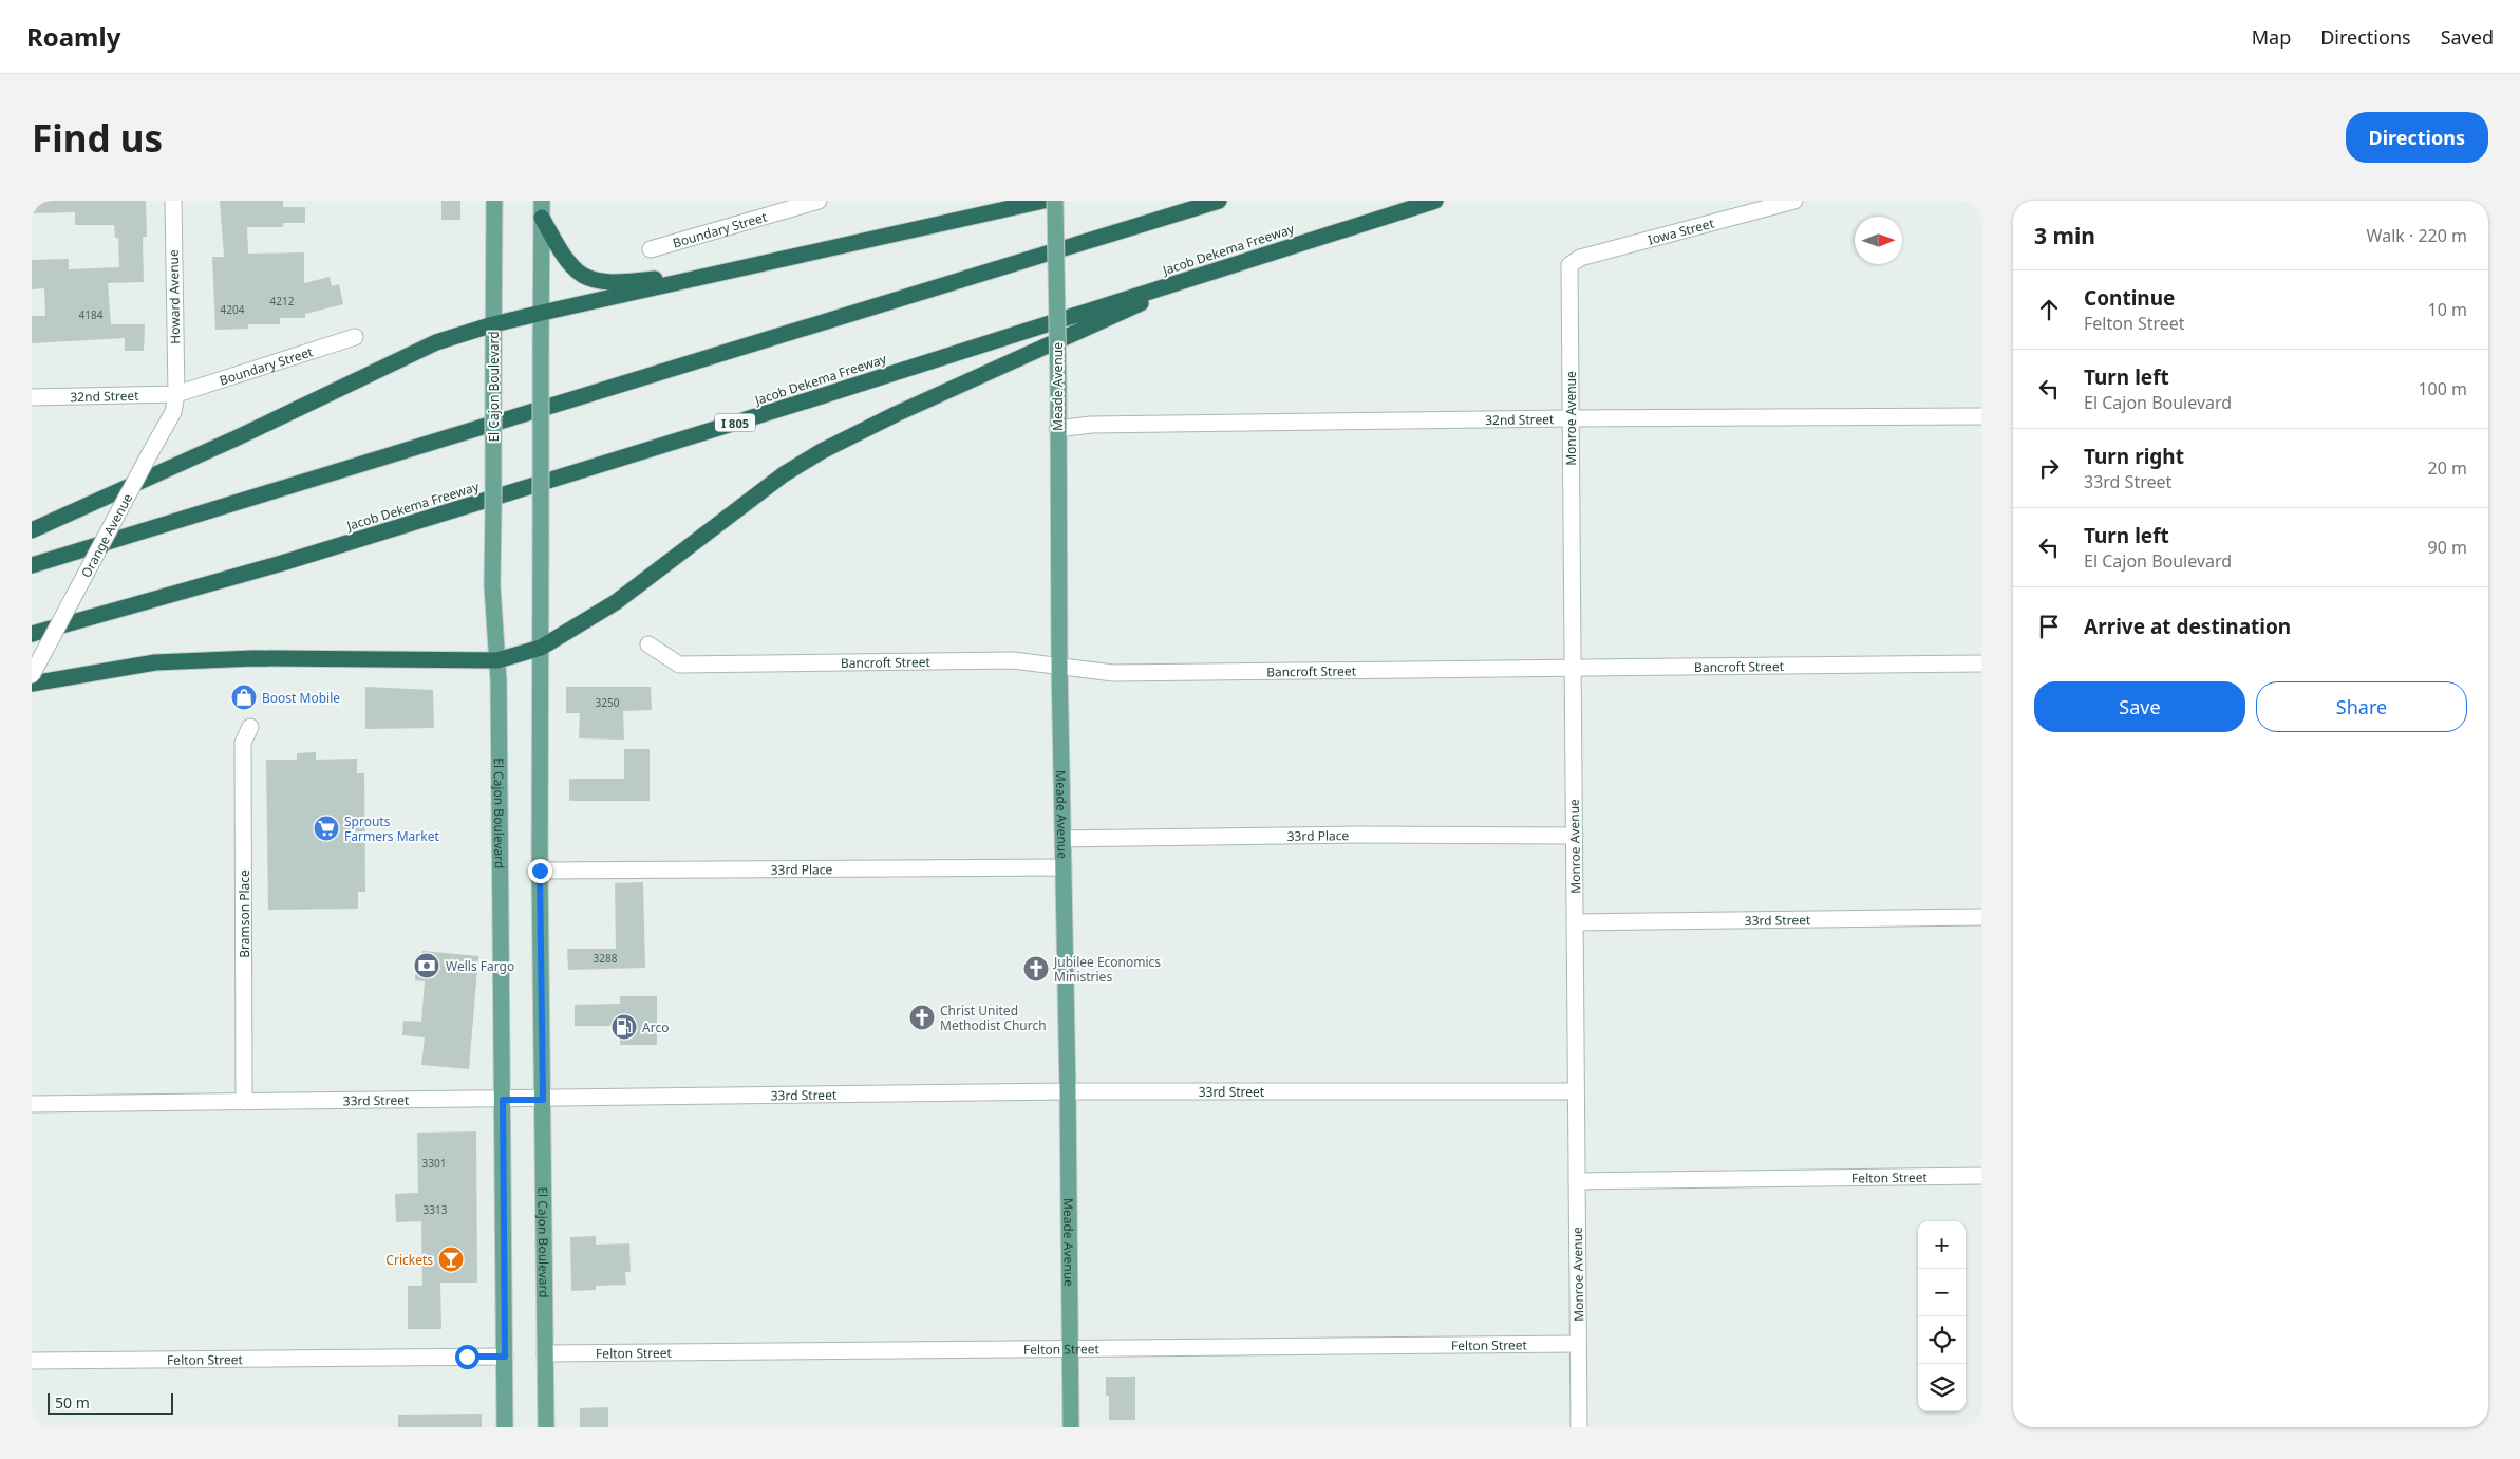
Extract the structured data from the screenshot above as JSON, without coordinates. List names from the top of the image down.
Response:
{
  "streets": {
    "highway": ["Jacob Dekema Freeway", "I 805"],
    "main road": ["El Cajon Boulevard", "Meade Avenue"],
    "street": [
      "Boundary Street",
      "Iowa Street",
      "Howard Avenue",
      "32nd Street",
      "Monroe Avenue",
      "Orange Avenue",
      "Bancroft Street",
      "33rd Place",
      "Bramson Place",
      "33rd Street",
      "Felton Street"
    ]
  },
  "crossings": [
    ["Boundary Street", "Howard Avenue"],
    ["Boundary Street", "32nd Street"],
    ["Boundary Street", "Orange Avenue"],
    ["Iowa Street", "Monroe Avenue"],
    ["Howard Avenue", "32nd Street"],
    ["Howard Avenue", "Orange Avenue"],
    ["El Cajon Boulevard", "33rd Place"],
    ["El Cajon Boulevard", "33rd Street"],
    ["El Cajon Boulevard", "Felton Street"],
    ["Meade Avenue", "32nd Street"],
    ["Meade Avenue", "Bancroft Street"],
    ["Meade Avenue", "33rd Place"],
    ["Meade Avenue", "33rd Street"],
    ["Meade Avenue", "Felton Street"],
    ["32nd Street", "Monroe Avenue"],
    ["32nd Street", "Orange Avenue"],
    ["Monroe Avenue", "Bancroft Street"],
    ["Monroe Avenue", "33rd Place"],
    ["Monroe Avenue", "33rd Street"],
    ["Monroe Avenue", "Felton Street"],
    ["Bramson Place", "33rd Street"]
  ],
  "places": {
    "shop": ["Boost Mobile"],
    "supermarket": ["Sprouts Farmers Market"],
    "bank": ["Wells Fargo"],
    "church": ["Jubilee Economics Ministries", "Christ United Methodist Church"],
    "fuel station": ["Arco"],
    "bar": ["Crickets"]
  },
  "house_numbers": [
    "4212",
    "4204",
    "4184",
    "3250",
    "3288",
    "3301",
    "3313"
  ],
  "scale_bar": "50 m",
  "north": "right",
  "page": {
    "header": "Roamly",
    "nav": ["Map", "Directions", "Saved"],
    "buttons": [
      "Directions",
      ["Save", "Share"]
    ],
    "title": "Find us",
    "heading": ["3 min", "Walk · 220 m"],
    "list": [
      ["Continue", "Felton Street", "10 m"],
      ["Turn left", "El Cajon Boulevard", "100 m"],
      ["Turn right", "33rd Street", "20 m"],
      ["Turn left", "El Cajon Boulevard", "90 m"],
      "Arrive at destination"
    ],
    "map_buttons": ["+", "−"],
    "scale": "50 m"
  }
}
